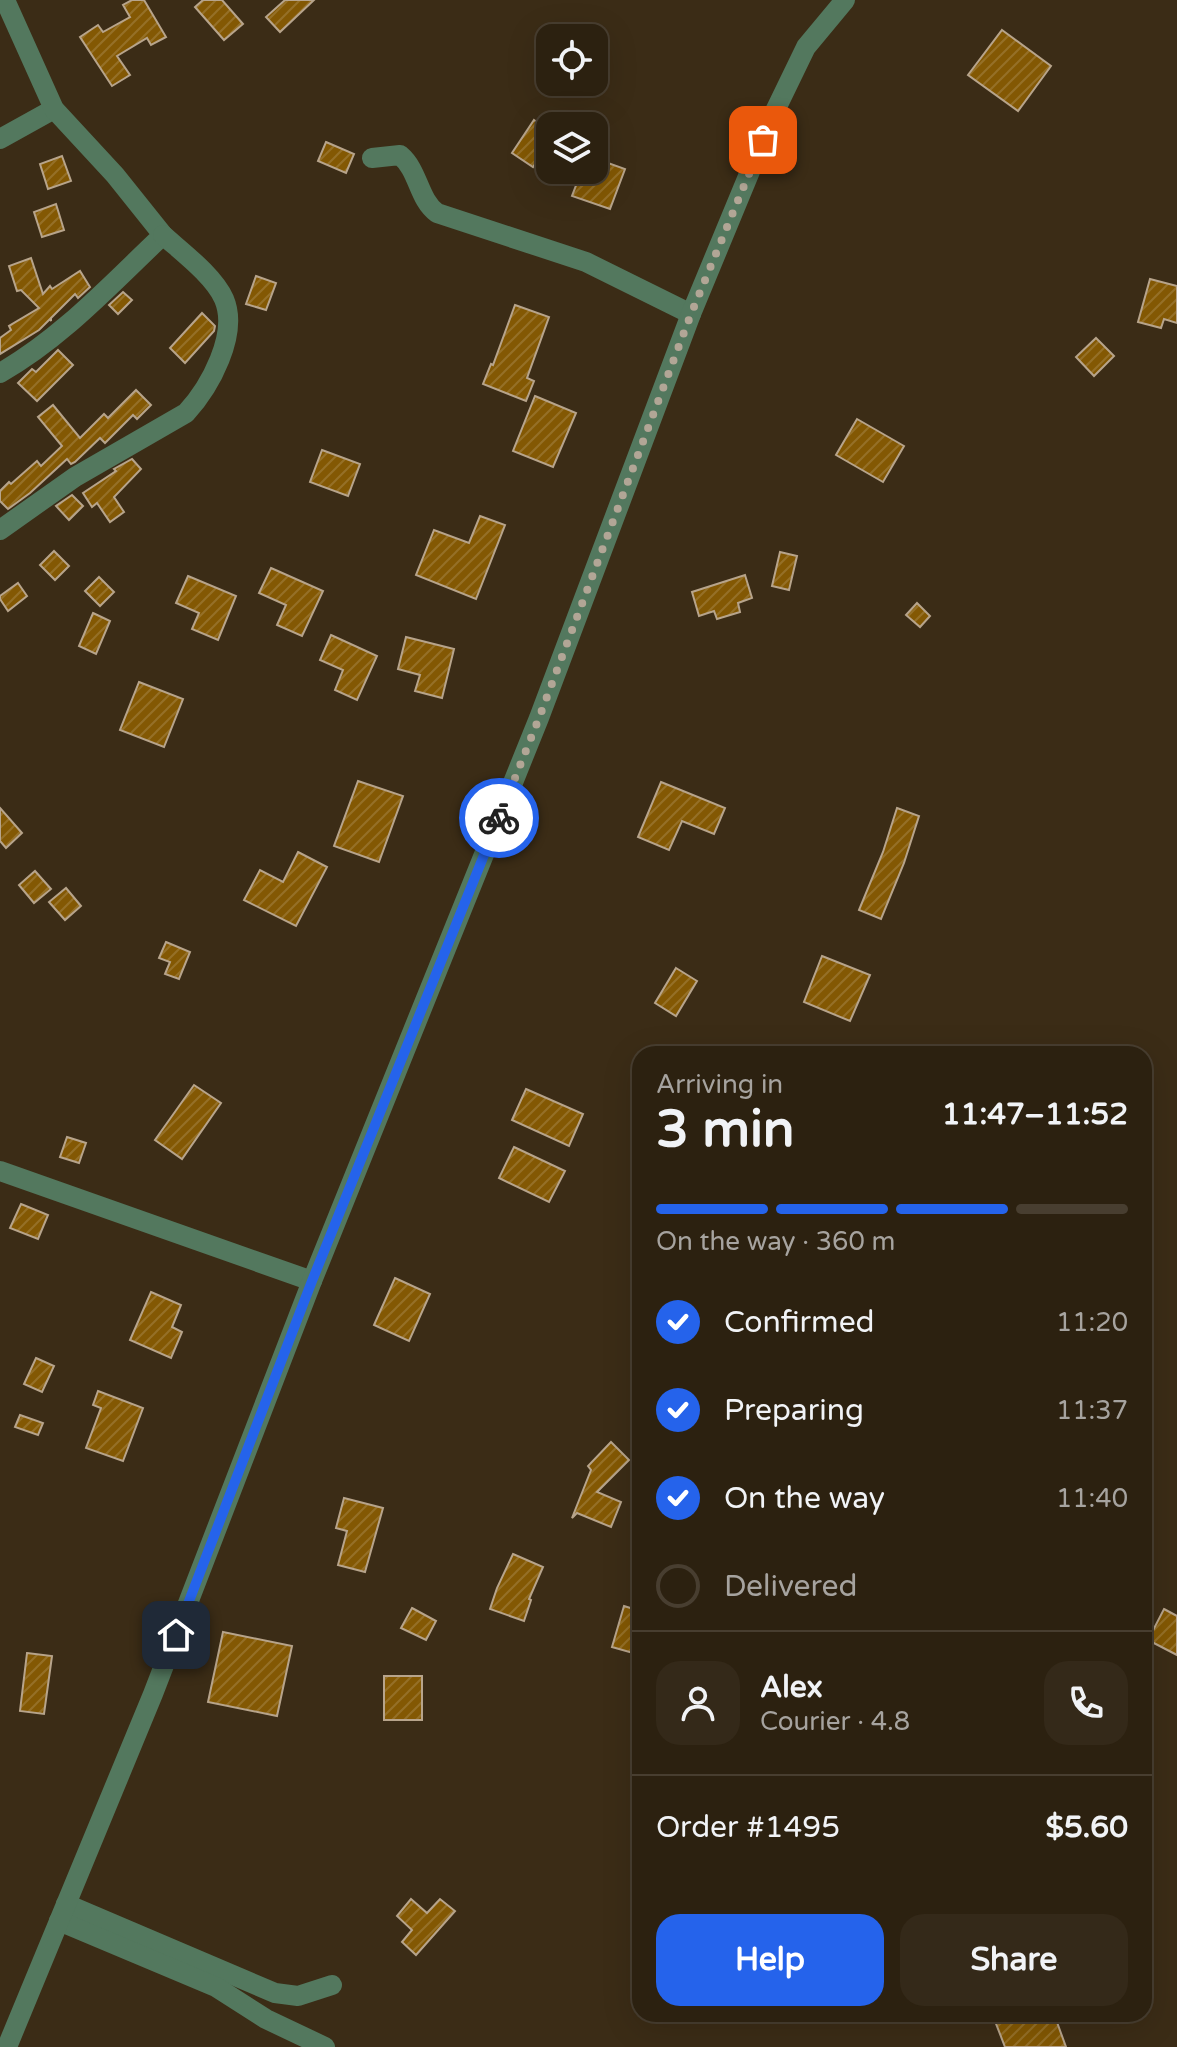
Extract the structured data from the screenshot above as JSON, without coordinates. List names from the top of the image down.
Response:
{
  "page": {
    "heading": ["3 min", "Arriving in", "11:47–11:52"],
    "panel": [
      "Alex",
      "Courier · 4.8",
      "Order #1495",
      "$5.60"
    ],
    "bar": "On the way · 360 m",
    "list": [
      ["Confirmed", "11:20"],
      ["Preparing", "11:37"],
      ["On the way", "11:40"],
      "Delivered"
    ],
    "buttons": ["Help", "Share"]
  }
}
